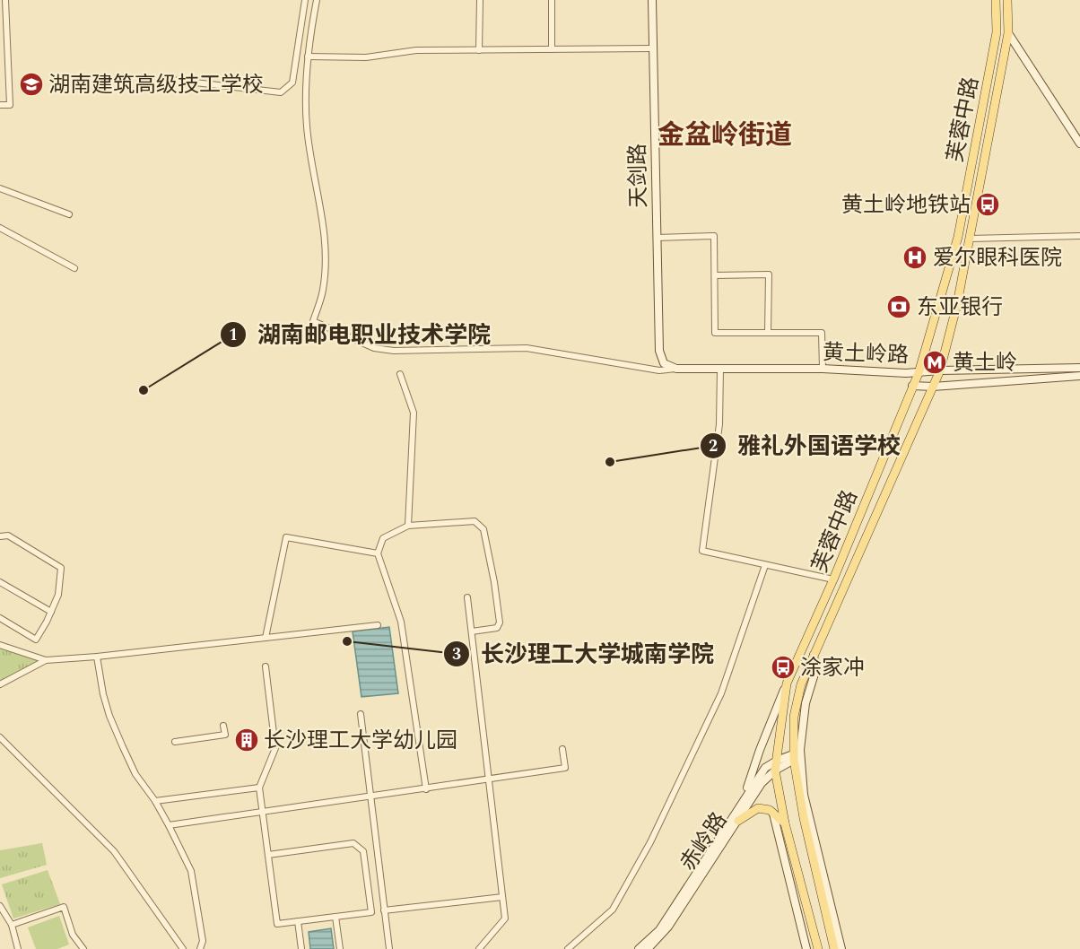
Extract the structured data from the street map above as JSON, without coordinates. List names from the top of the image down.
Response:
{
  "streets": {
    "main road": ["芙蓉中路"],
    "street": ["天剑路", "黄土岭路", "赤岭路"]
  },
  "crossings": [
    ["芙蓉中路", "黄土岭路"],
    ["芙蓉中路", "赤岭路"],
    ["天剑路", "黄土岭路"]
  ],
  "districts": ["金盆岭街道"],
  "places": {
    "school or university": ["湖南建筑高级技工学校"],
    "bus stop": ["黄土岭地铁站", "涂家冲"],
    "hospital": ["爱尔眼科医院"],
    "bank": ["东亚银行"],
    "metro station": ["黄土岭"],
    "other": ["湖南邮电职业技术学院", "雅礼外国语学校", "长沙理工大学城南学院"],
    "building": ["长沙理工大学幼儿园"]
  }
}
